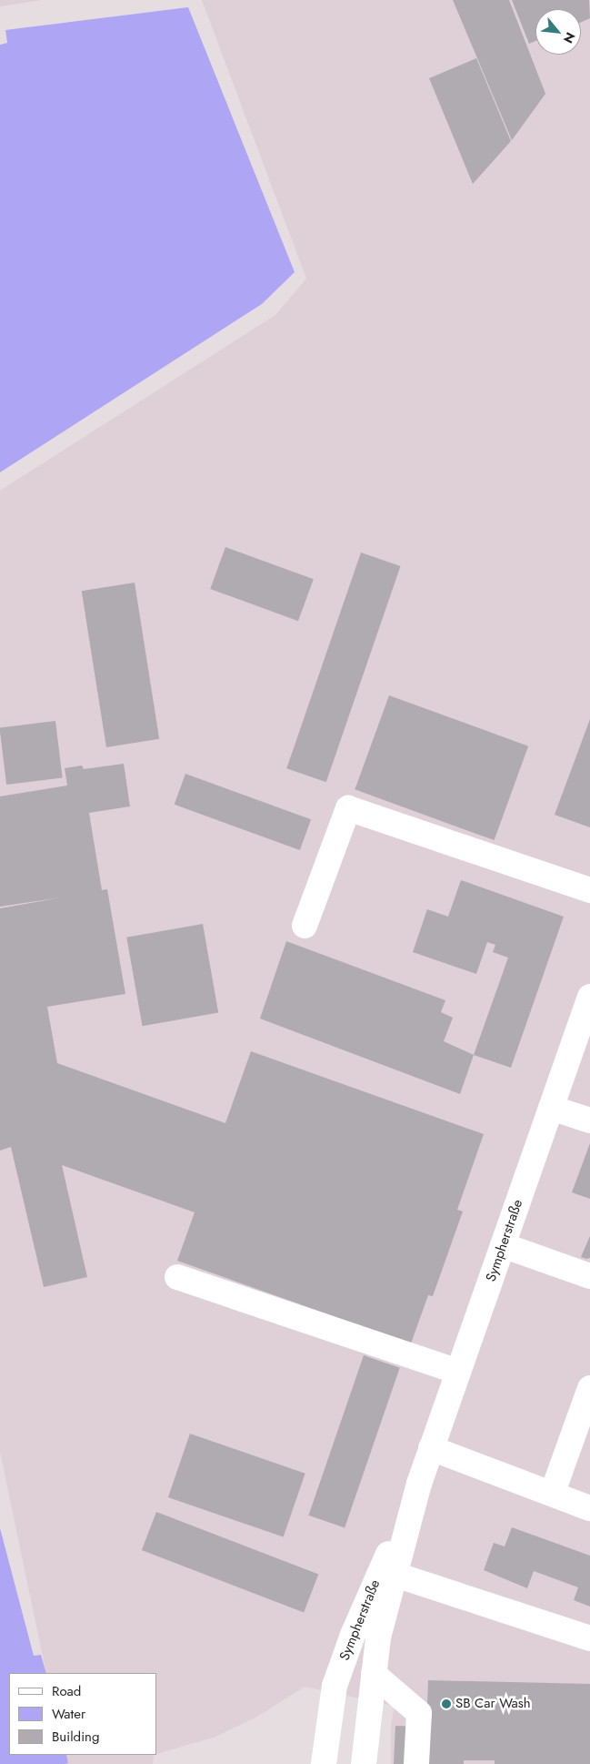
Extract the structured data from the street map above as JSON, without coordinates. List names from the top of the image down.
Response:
{
  "streets": {
    "street": ["Sympherstraße"]
  },
  "places": ["SB Car Wash"],
  "legend": ["Road", "Water", "Building"],
  "north": "bottom right"
}
